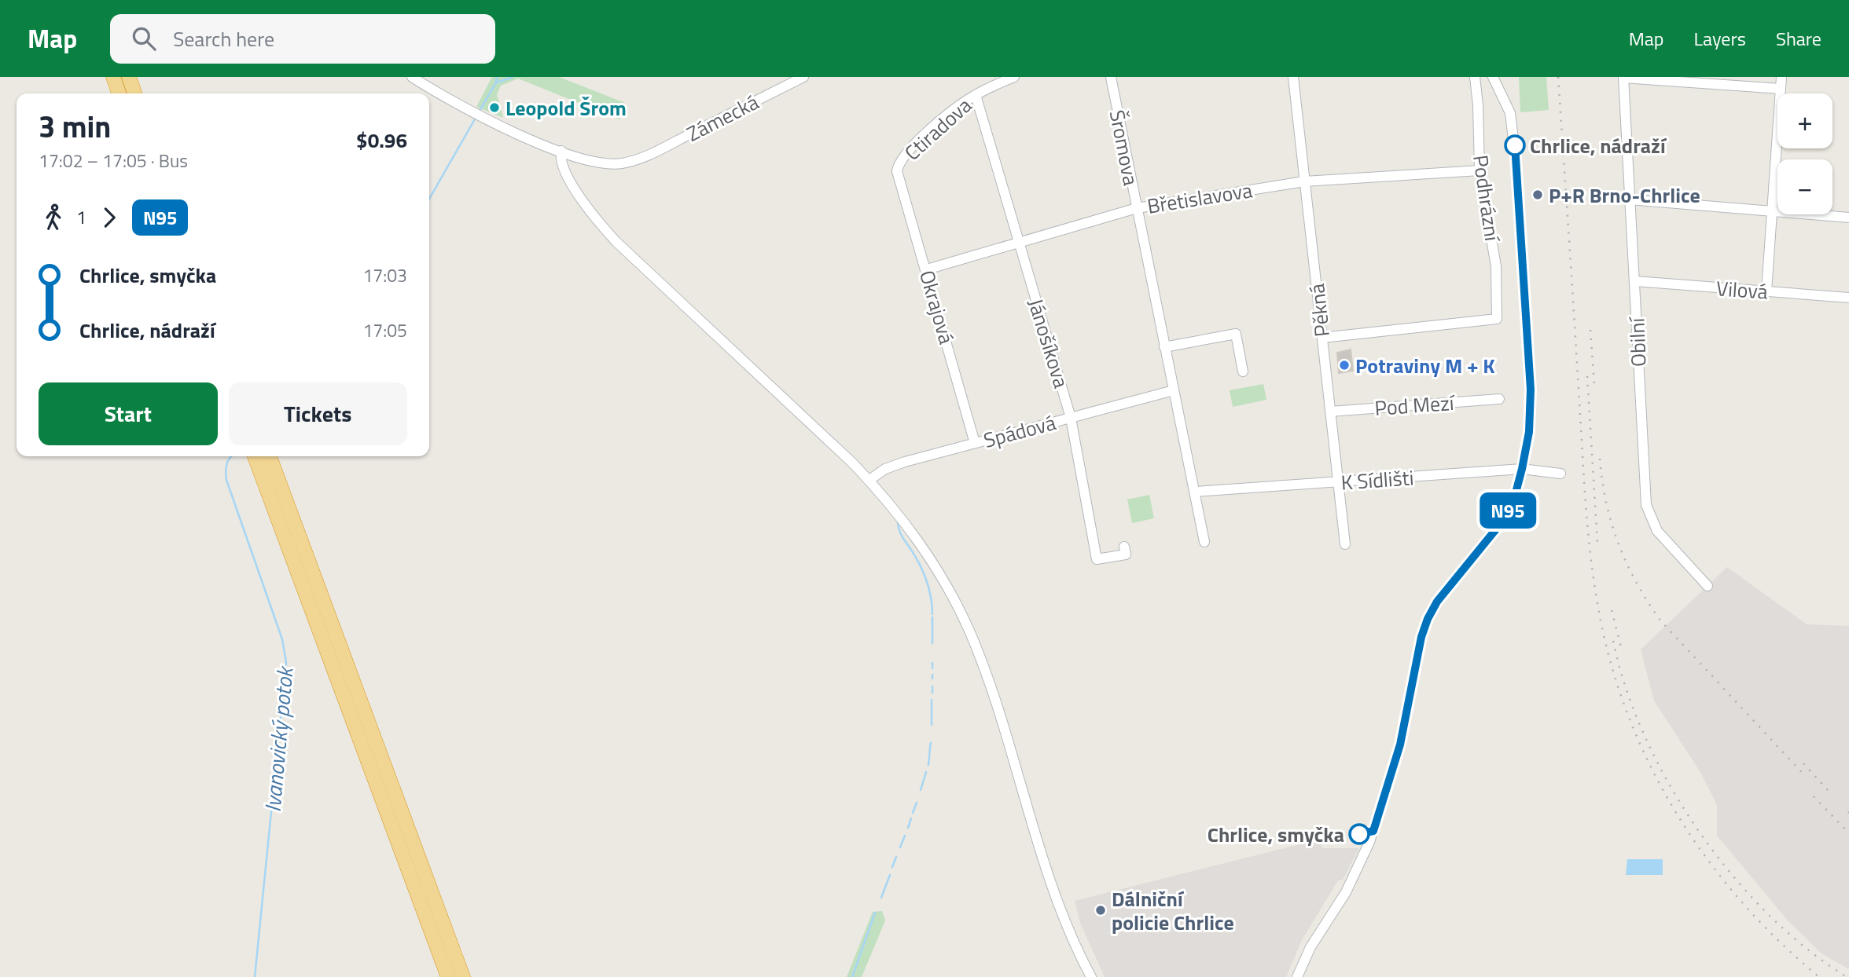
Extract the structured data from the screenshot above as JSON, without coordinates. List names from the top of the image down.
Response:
{
  "streets": {
    "street": [
      "Zámecká",
      "Ctiradova",
      "Šromova",
      "Břetislavova",
      "Podhrázní",
      "Vilová",
      "Okrajová",
      "Pěkná",
      "Obilní",
      "Jánošíkova",
      "Pod Mezí",
      "Spádová",
      "K Sídlišti"
    ]
  },
  "crossings": [
    ["Ctiradova", "Okrajová"],
    ["Ctiradova", "Jánošíkova"],
    ["Šromova", "Břetislavova"],
    ["Šromova", "Spádová"],
    ["Šromova", "K Sídlišti"],
    ["Břetislavova", "Podhrázní"],
    ["Břetislavova", "Okrajová"],
    ["Břetislavova", "Pěkná"],
    ["Břetislavova", "Jánošíkova"],
    ["Podhrázní", "Pěkná"],
    ["Vilová", "Obilní"],
    ["Okrajová", "Spádová"],
    ["Pěkná", "Pod Mezí"],
    ["Pěkná", "K Sídlišti"],
    ["Jánošíkova", "Spádová"]
  ],
  "water": ["Ivanovický potok"],
  "places": [
    "Leopold Šrom",
    "Chrlice, nádraží",
    "P+R Brno-Chrlice",
    "Potraviny M + K",
    "Chrlice, smyčka",
    "Dálniční policie Chrlice"
  ],
  "lines": ["bus line N95"],
  "page": {
    "header": "Map",
    "search": "Search here",
    "nav": ["Map", "Layers", "Share"],
    "on_map": "N95",
    "map_buttons": ["+", "−"],
    "heading": ["3 min", "17:02 – 17:05 · Bus", "$0.96"],
    "legs": ["1", "N95"],
    "list": [
      {
        "name": "Chrlice, smyčka",
        "value": "17:03"
      },
      {
        "name": "Chrlice, nádraží",
        "value": "17:05"
      }
    ],
    "buttons": ["Start", "Tickets"]
  }
}
